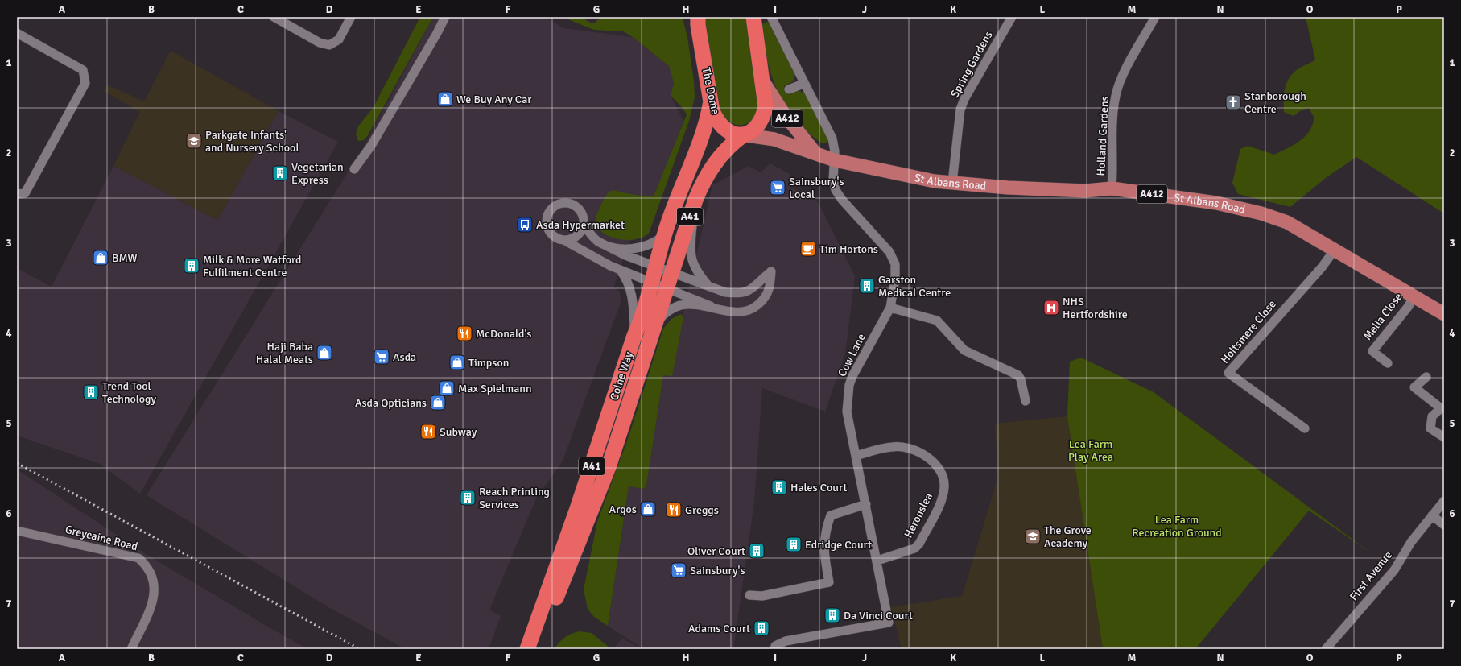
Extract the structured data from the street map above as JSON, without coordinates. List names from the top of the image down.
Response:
{
  "streets": {
    "highway": ["The Dome", "A41", "Colne Way"],
    "main road": ["A412", "St Albans Road"],
    "street": [
      "Spring Gardens",
      "Holland Gardens",
      "Melia Close",
      "Holtsmere Close",
      "Cow Lane",
      "Heronslea",
      "Greycaine Road",
      "First Avenue"
    ]
  },
  "crossings": [
    ["Spring Gardens", "St Albans Road"],
    ["The Dome", "St Albans Road"],
    ["The Dome", "A41"],
    ["The Dome", "Colne Way"],
    ["Holland Gardens", "St Albans Road"],
    ["St Albans Road", "A41"],
    ["St Albans Road", "Melia Close"],
    ["St Albans Road", "Holtsmere Close"],
    ["St Albans Road", "Cow Lane"],
    ["St Albans Road", "Colne Way"],
    ["A41", "Colne Way"],
    ["Cow Lane", "Heronslea"]
  ],
  "parks": ["Lea Farm Play Area", "Lea Farm Recreation Ground"],
  "places": {
    "shop": [
      "We Buy Any Car",
      "BMW",
      "Haji Baba Halal Meats",
      "Timpson",
      "Max Spielmann",
      "Asda Opticians",
      "Argos"
    ],
    "church": ["Stanborough Centre"],
    "school or university": ["Parkgate Infants' and Nursery School", "The Grove Academy"],
    "building": [
      "Vegetarian Express",
      "Milk & More Watford Fulfilment Centre",
      "Garston Medical Centre",
      "Trend Tool Technology",
      "Hales Court",
      "Reach Printing Services",
      "Edridge Court",
      "Oliver Court",
      "Da Vinci Court",
      "Adams Court"
    ],
    "supermarket": ["Sainsbury's Local", "Asda", "Sainsbury's"],
    "bus stop": ["Asda Hypermarket"],
    "cafe": ["Tim Hortons"],
    "hospital": ["NHS Hertfordshire"],
    "restaurant": ["McDonald's", "Subway", "Greggs"]
  },
  "grid": {
    "columns": [
      "A",
      "B",
      "C",
      "D",
      "E",
      "F",
      "G",
      "H",
      "I",
      "J",
      "K",
      "L",
      "M",
      "N",
      "O",
      "P"
    ],
    "rows": [
      "1",
      "2",
      "3",
      "4",
      "5",
      "6",
      "7"
    ]
  }
}
